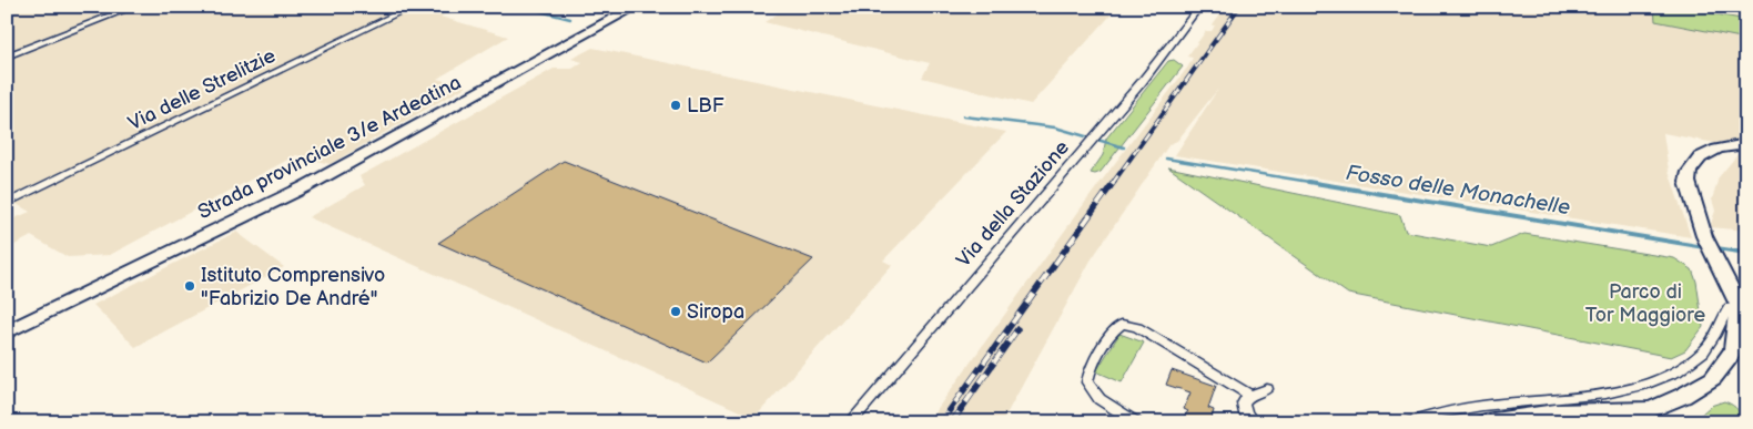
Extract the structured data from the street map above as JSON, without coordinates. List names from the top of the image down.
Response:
{
  "streets": {
    "main road": ["Strada provinciale 3/e Ardeatina"],
    "street": ["Via delle Strelitzie", "Via della Stazione"]
  },
  "water": ["Fosso delle Monachelle"],
  "parks": ["Parco di Tor Maggiore"],
  "places": ["LBF", "Istituto Comprensivo \"Fabrizio De André\"", "Siropa"]
}
